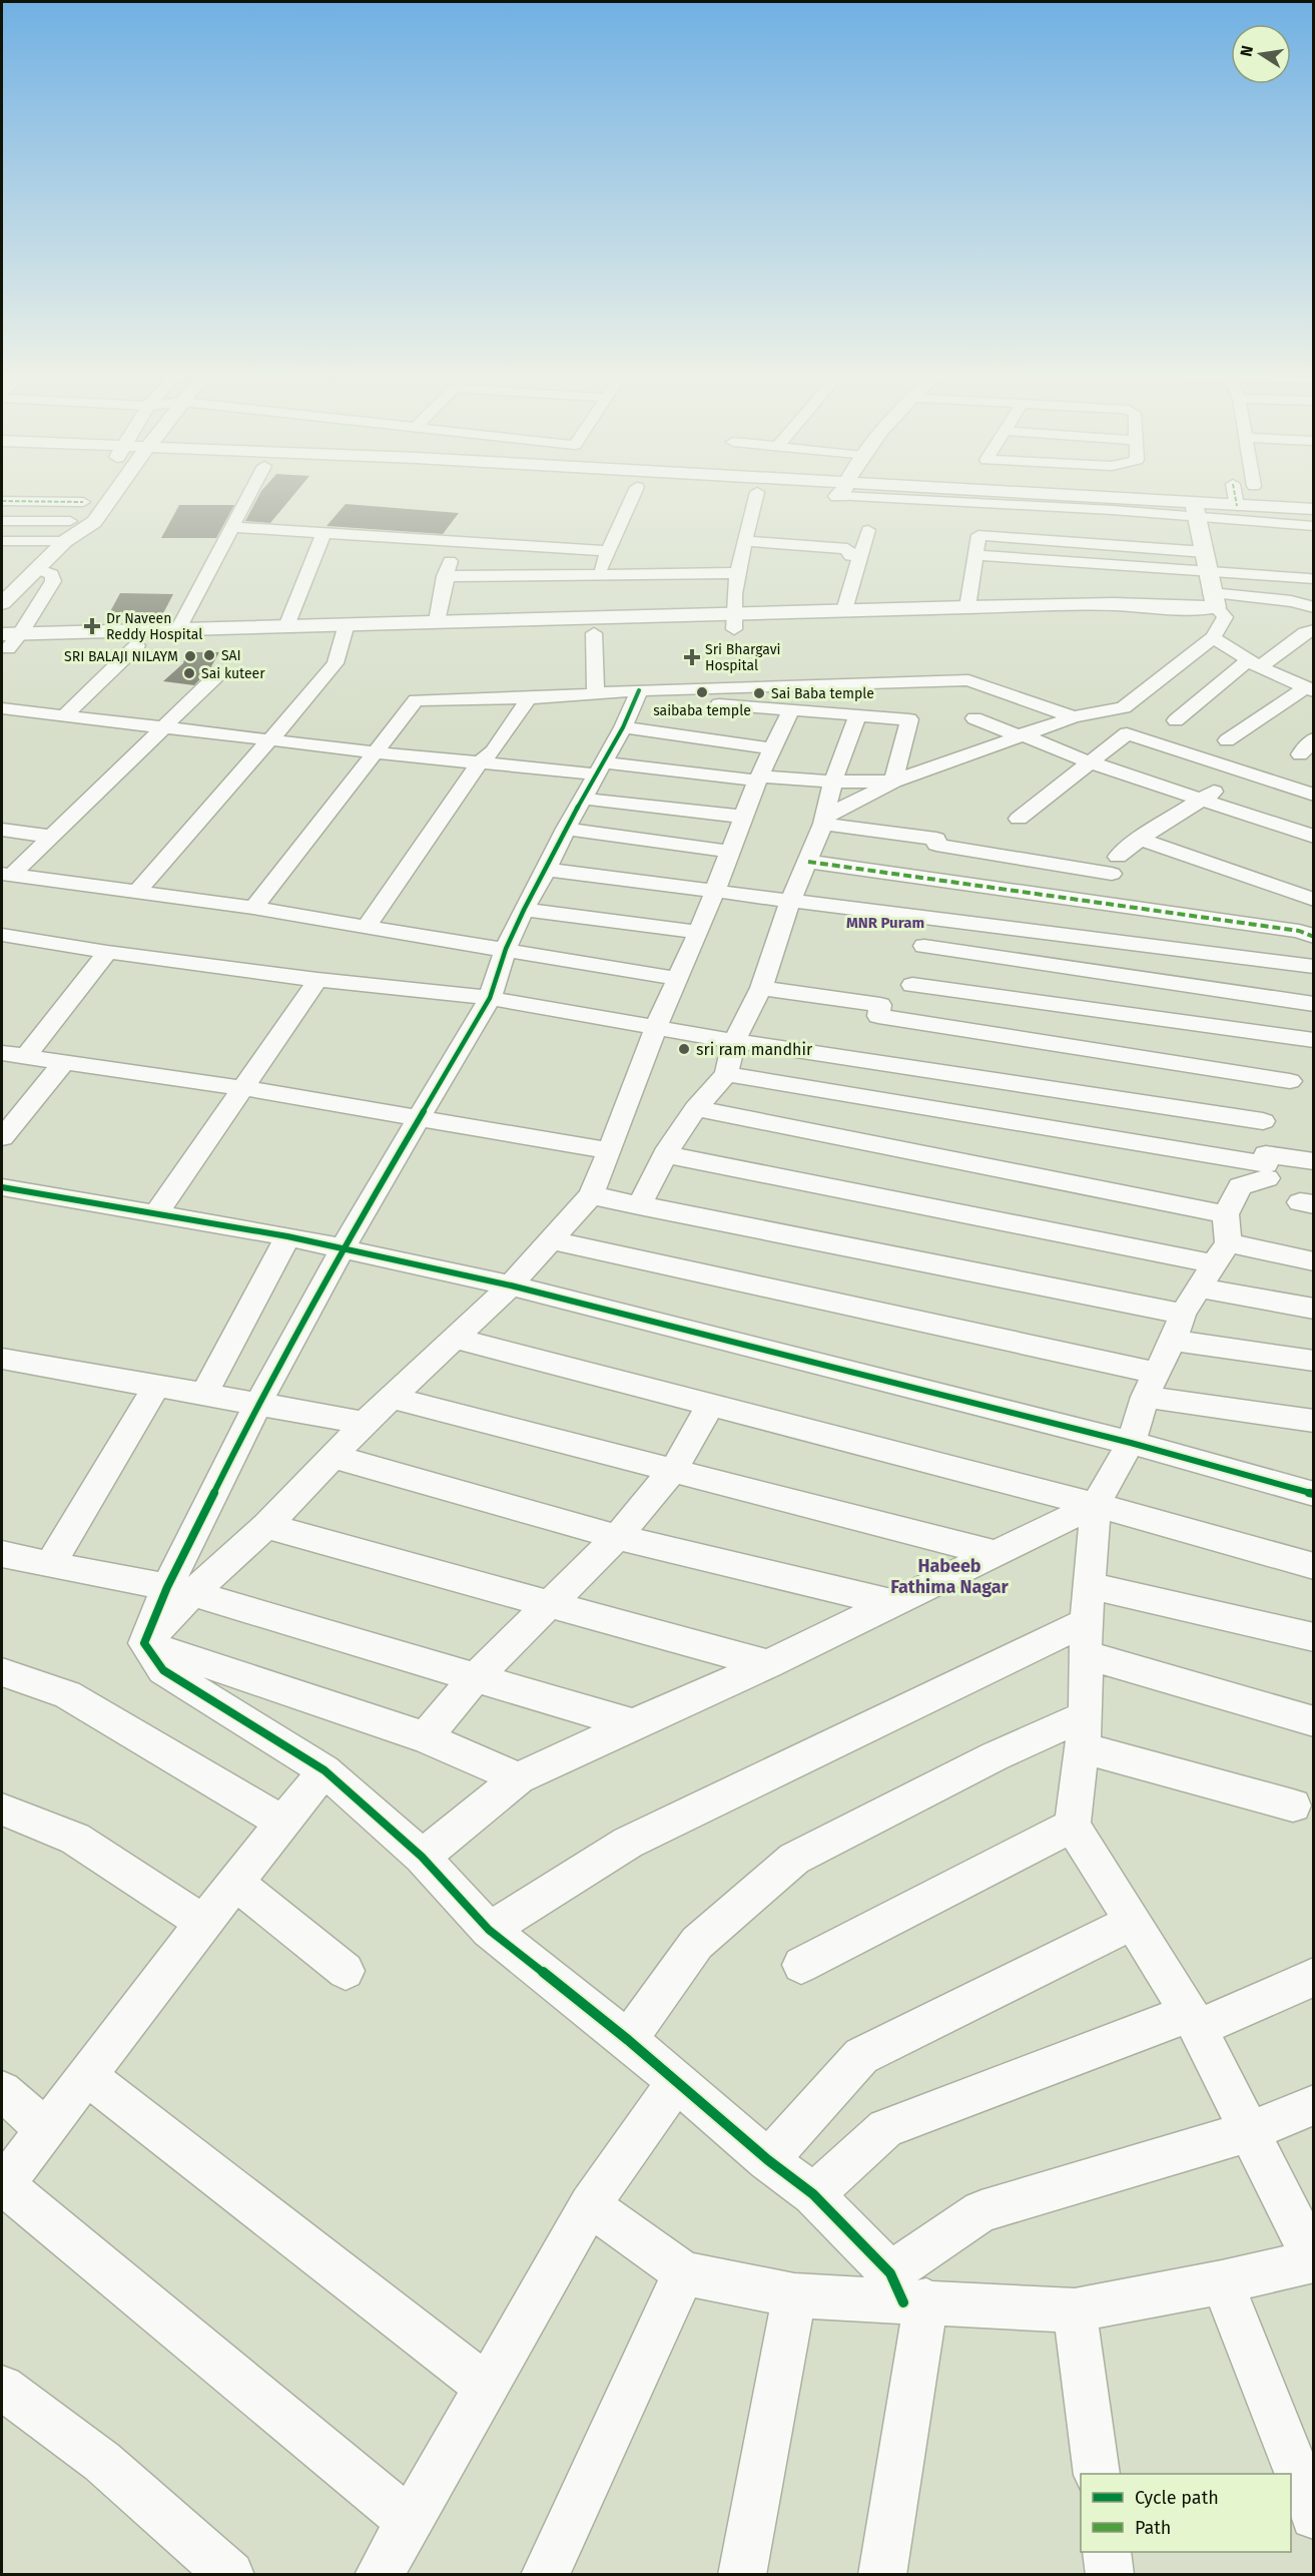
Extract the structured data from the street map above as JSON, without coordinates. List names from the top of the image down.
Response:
{
  "districts": ["MNR Puram", "Habeeb Fathima Nagar"],
  "places": {
    "health": ["Dr Naveen Reddy Hospital", "Sri Bhargavi Hospital"],
    "other": [
      "SAI",
      "SRI BALAJI NILAYM",
      "Sai kuteer",
      "saibaba temple",
      "Sai Baba temple",
      "sri ram mandhir"
    ]
  },
  "legend": ["Cycle path", "Path"],
  "north": "left"
}
